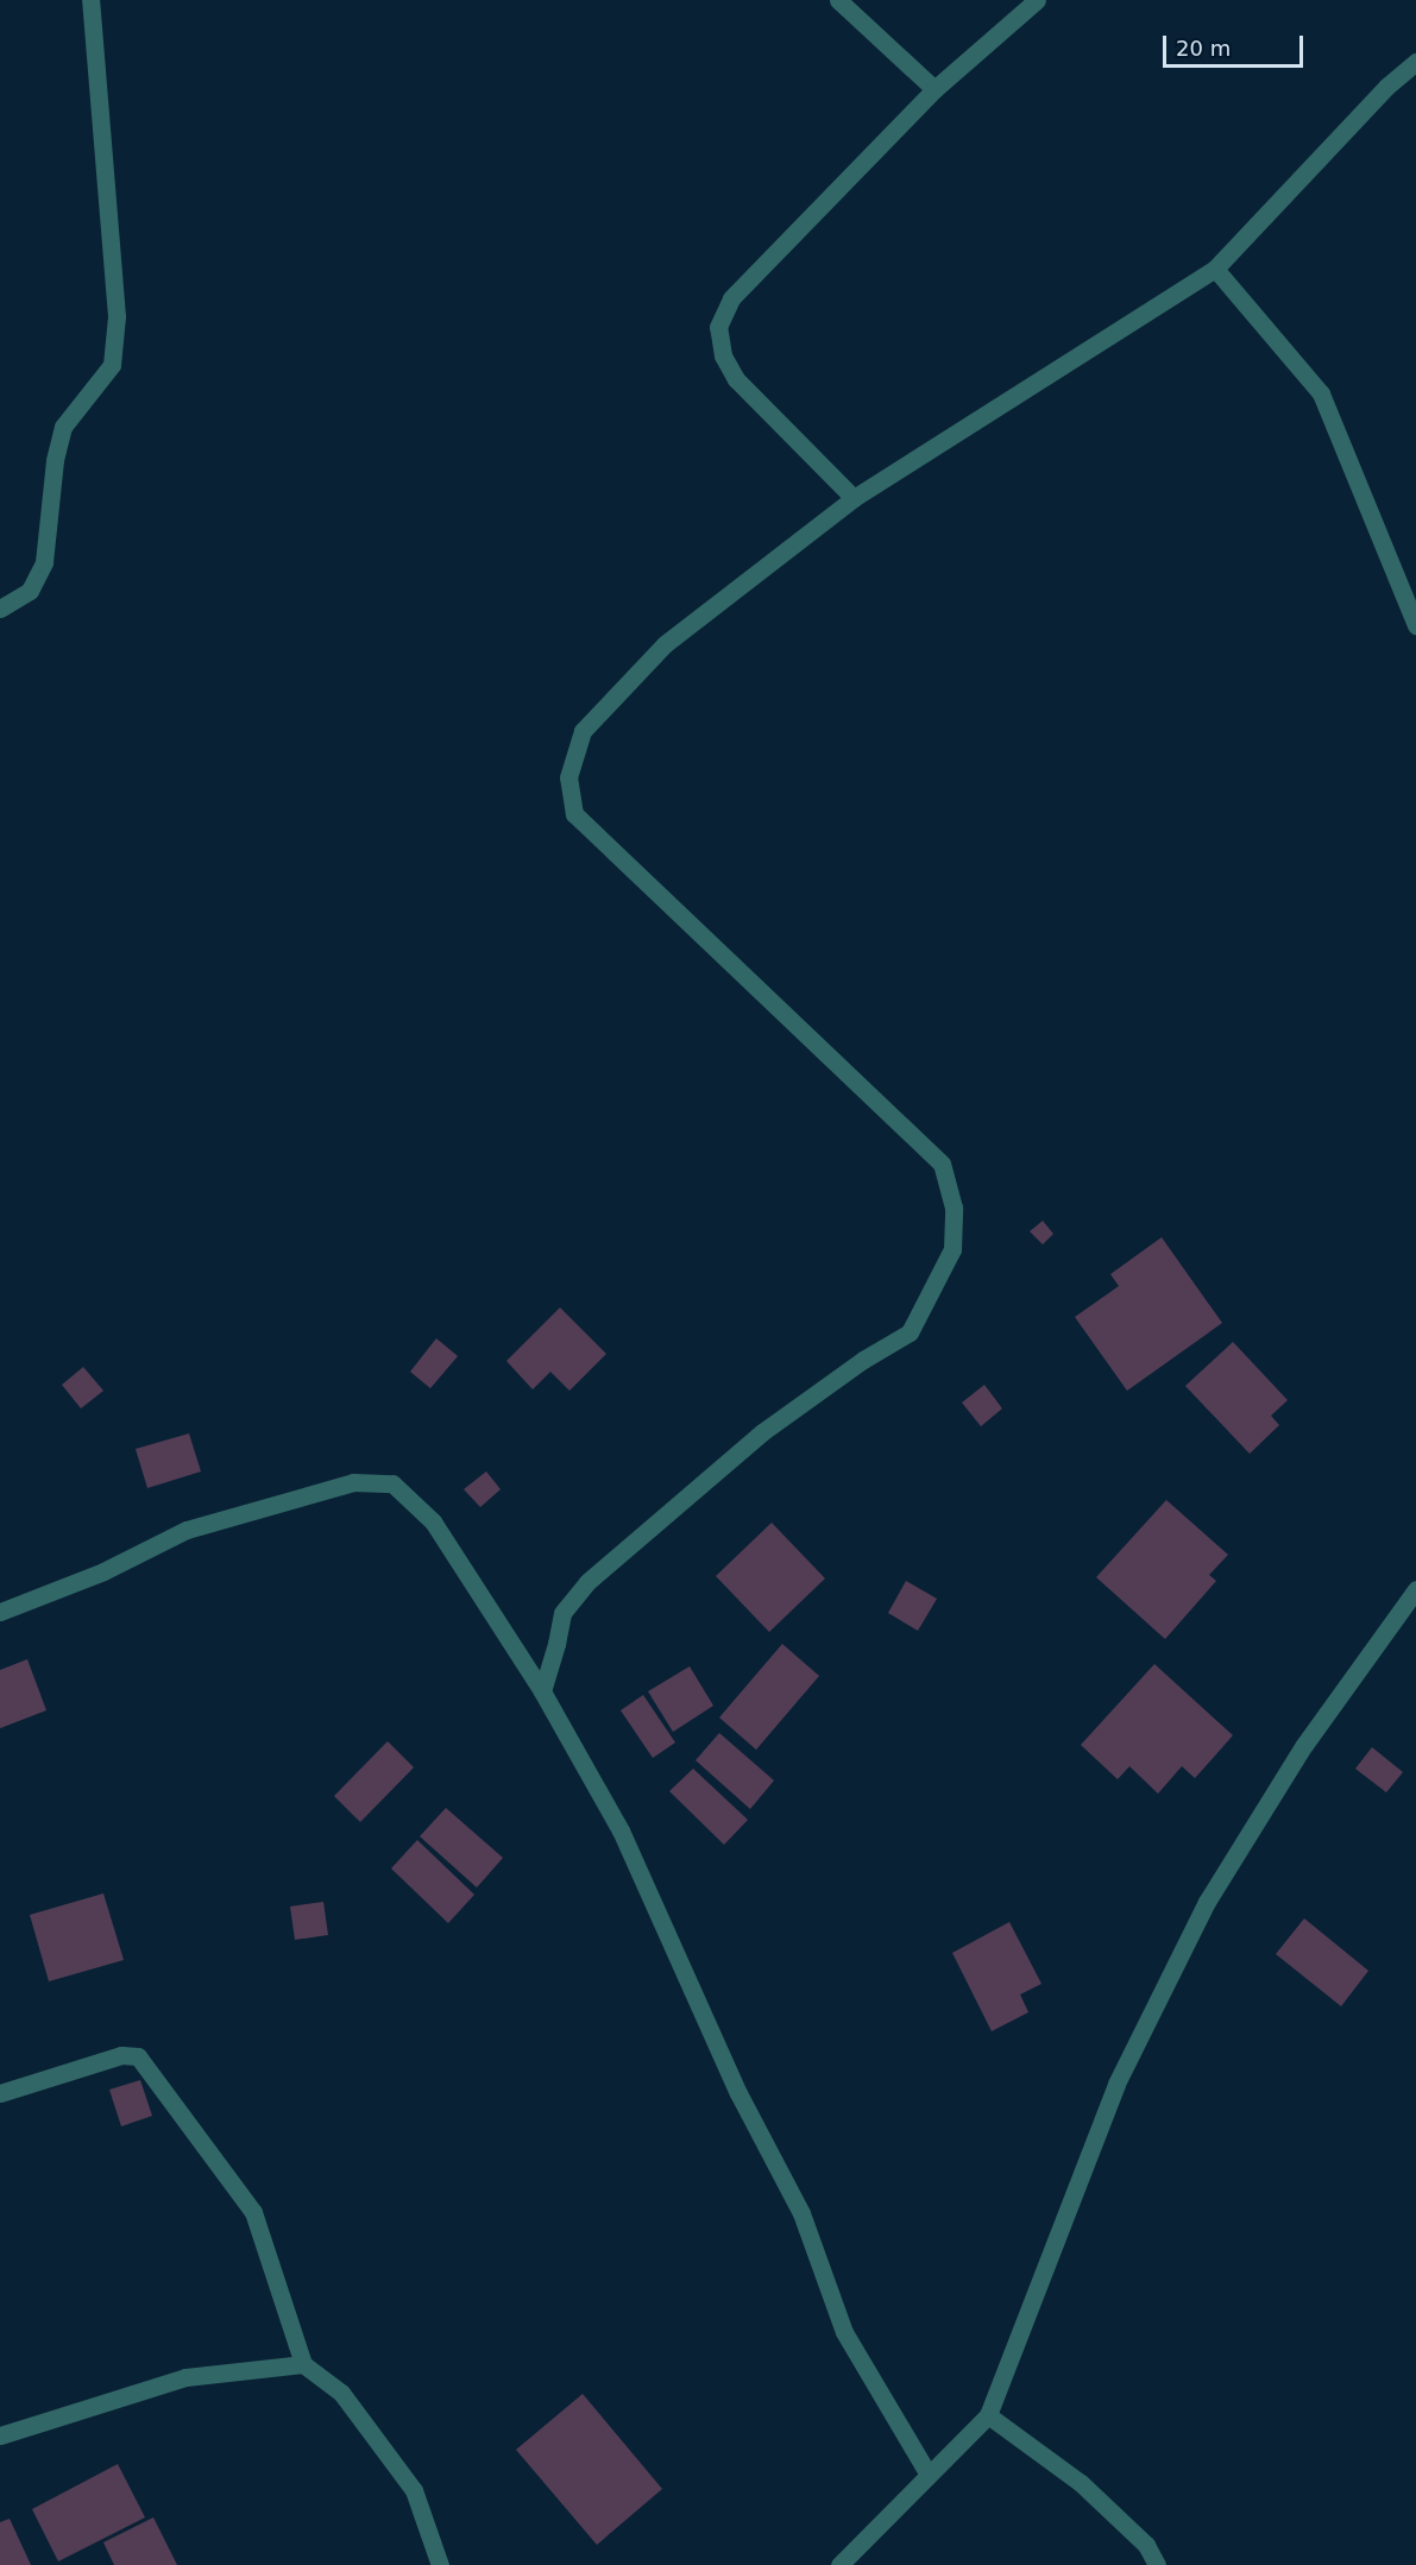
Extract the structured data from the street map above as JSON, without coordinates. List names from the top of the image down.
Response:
{
  "scale_bar": "20 m"
}
